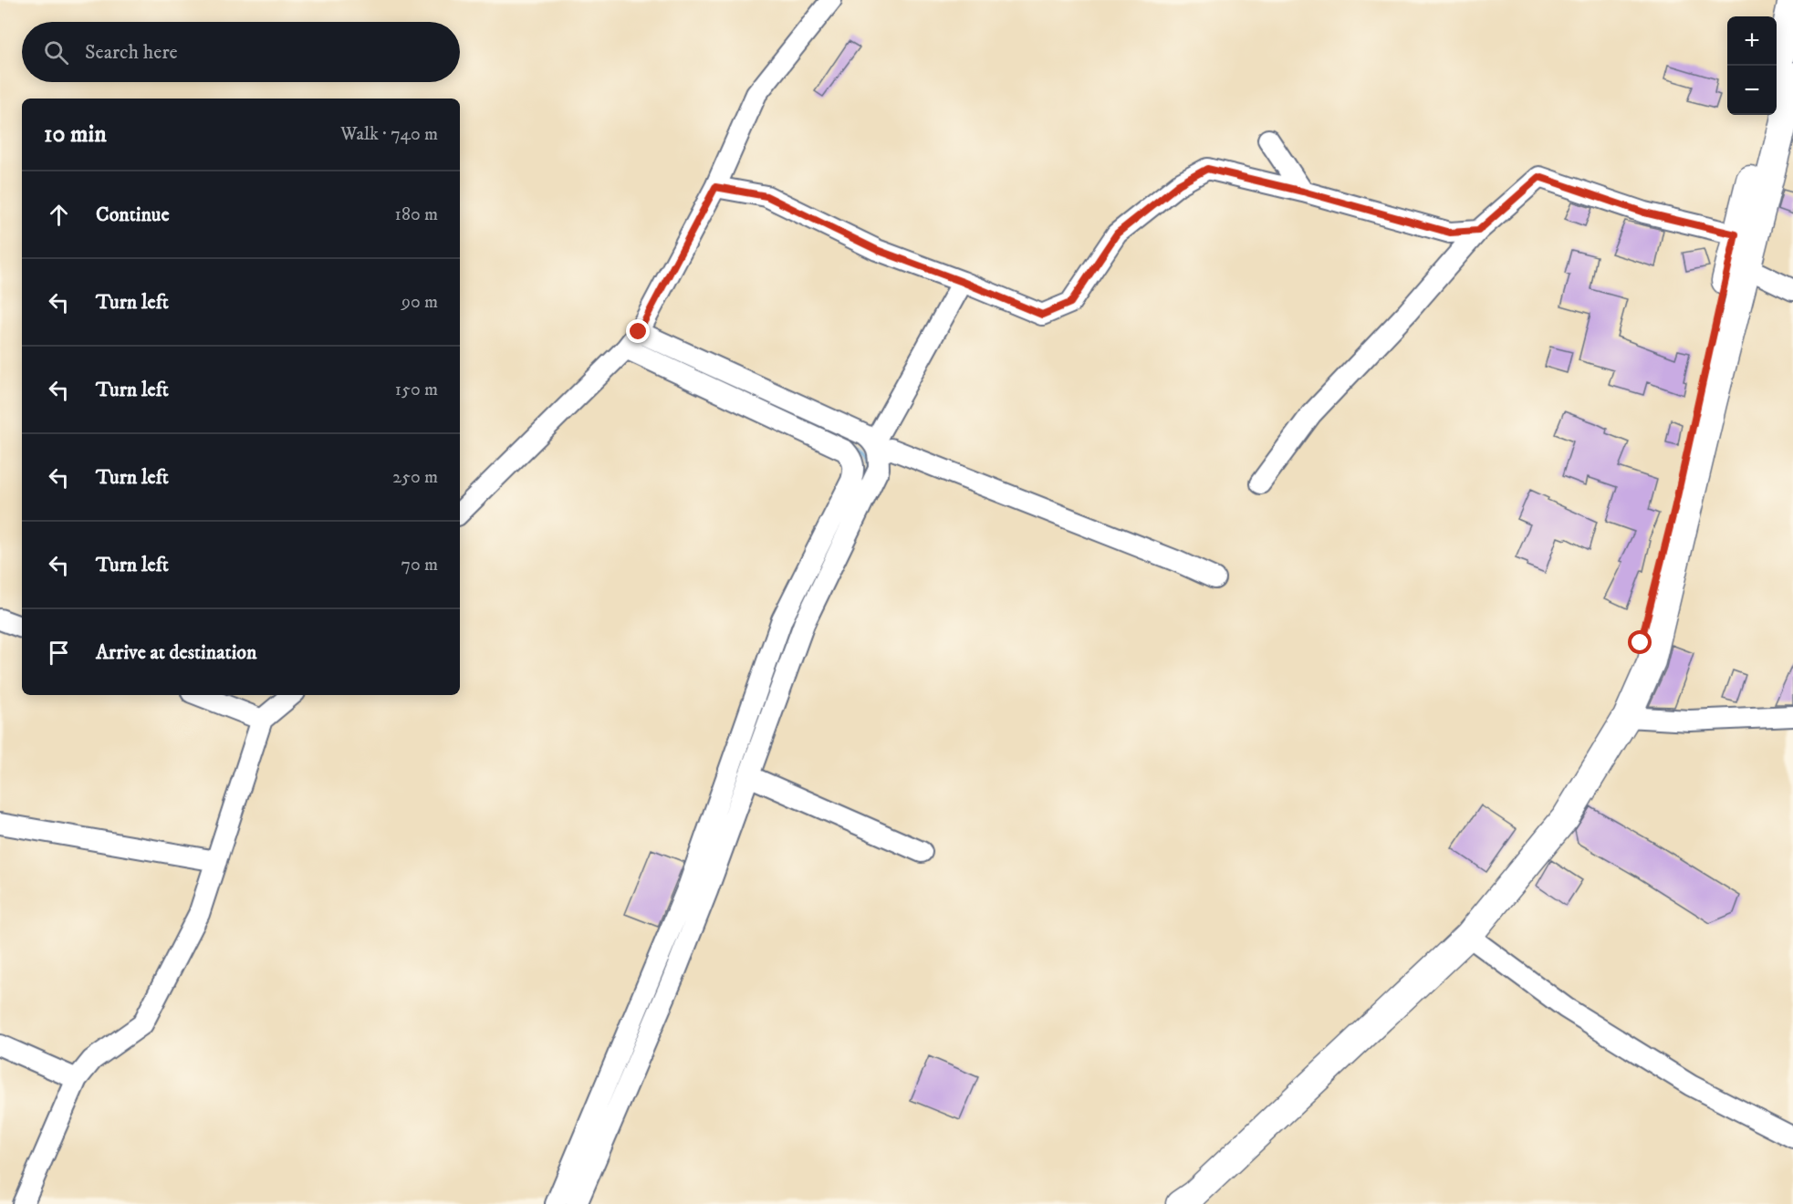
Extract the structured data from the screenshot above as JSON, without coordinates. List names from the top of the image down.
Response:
{
  "page": {
    "map_buttons": ["+", "−"],
    "search": "Search here",
    "heading": ["10 min", "Walk · 740 m"],
    "list": [
      ["Continue", "180 m"],
      ["Turn left", "90 m"],
      ["Turn left", "150 m"],
      ["Turn left", "250 m"],
      ["Turn left", "70 m"],
      "Arrive at destination"
    ]
  }
}
